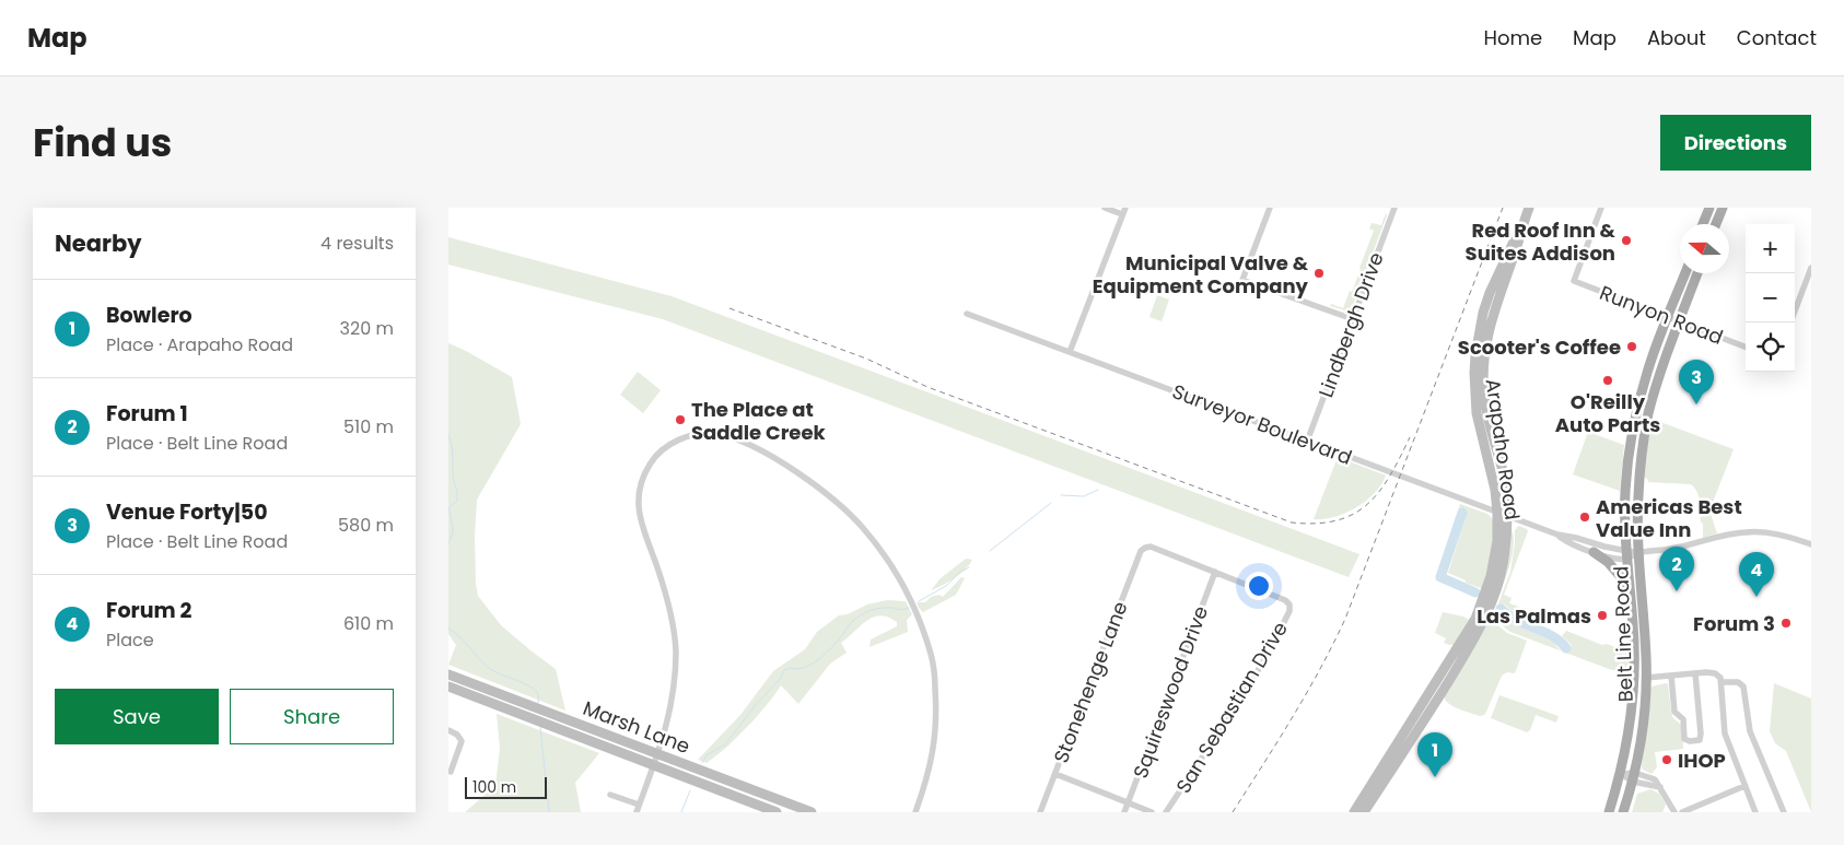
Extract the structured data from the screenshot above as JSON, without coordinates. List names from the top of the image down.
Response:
{
  "streets": {
    "main road": ["Arapaho Road", "Belt Line Road", "Marsh Lane"],
    "street": [
      "Runyon Road",
      "Lindbergh Drive",
      "Surveyor Boulevard",
      "Stonehenge Lane",
      "Squireswood Drive",
      "San Sebastian Drive"
    ]
  },
  "crossings": [
    ["Runyon Road", "Belt Line Road"],
    ["Lindbergh Drive", "Surveyor Boulevard"],
    ["Surveyor Boulevard", "Arapaho Road"],
    ["Surveyor Boulevard", "Belt Line Road"],
    ["Stonehenge Lane", "Squireswood Drive"],
    ["Stonehenge Lane", "San Sebastian Drive"],
    ["Squireswood Drive", "San Sebastian Drive"]
  ],
  "places": [
    "Red Roof Inn & Suites Addison",
    "Municipal Valve & Equipment Company",
    "Scooter's Coffee",
    "O'Reilly Auto Parts",
    "The Place at Saddle Creek",
    "Americas Best Value Inn",
    "Las Palmas",
    "Forum 3",
    "IHOP"
  ],
  "scale_bar": "100 m",
  "north": "left",
  "page": {
    "header": "Map",
    "nav": [
      "Home",
      "Map",
      "About",
      "Contact"
    ],
    "title": "Find us",
    "buttons": [
      "Directions",
      ["Save", "Share"]
    ],
    "heading": ["Nearby", "4 results"],
    "map_buttons": ["+", "−"],
    "list": [
      {
        "mark": "1",
        "name": "Bowlero",
        "note": "Place · Arapaho Road",
        "value": "320 m"
      },
      {
        "mark": "2",
        "name": "Forum 1",
        "note": "Place · Belt Line Road",
        "value": "510 m"
      },
      {
        "mark": "3",
        "name": "Venue Forty|50",
        "note": "Place · Belt Line Road",
        "value": "580 m"
      },
      {
        "mark": "4",
        "name": "Forum 2",
        "note": "Place",
        "value": "610 m"
      }
    ],
    "pins": [
      "3",
      "2",
      "4",
      "1"
    ],
    "scale": "100 m"
  }
}
